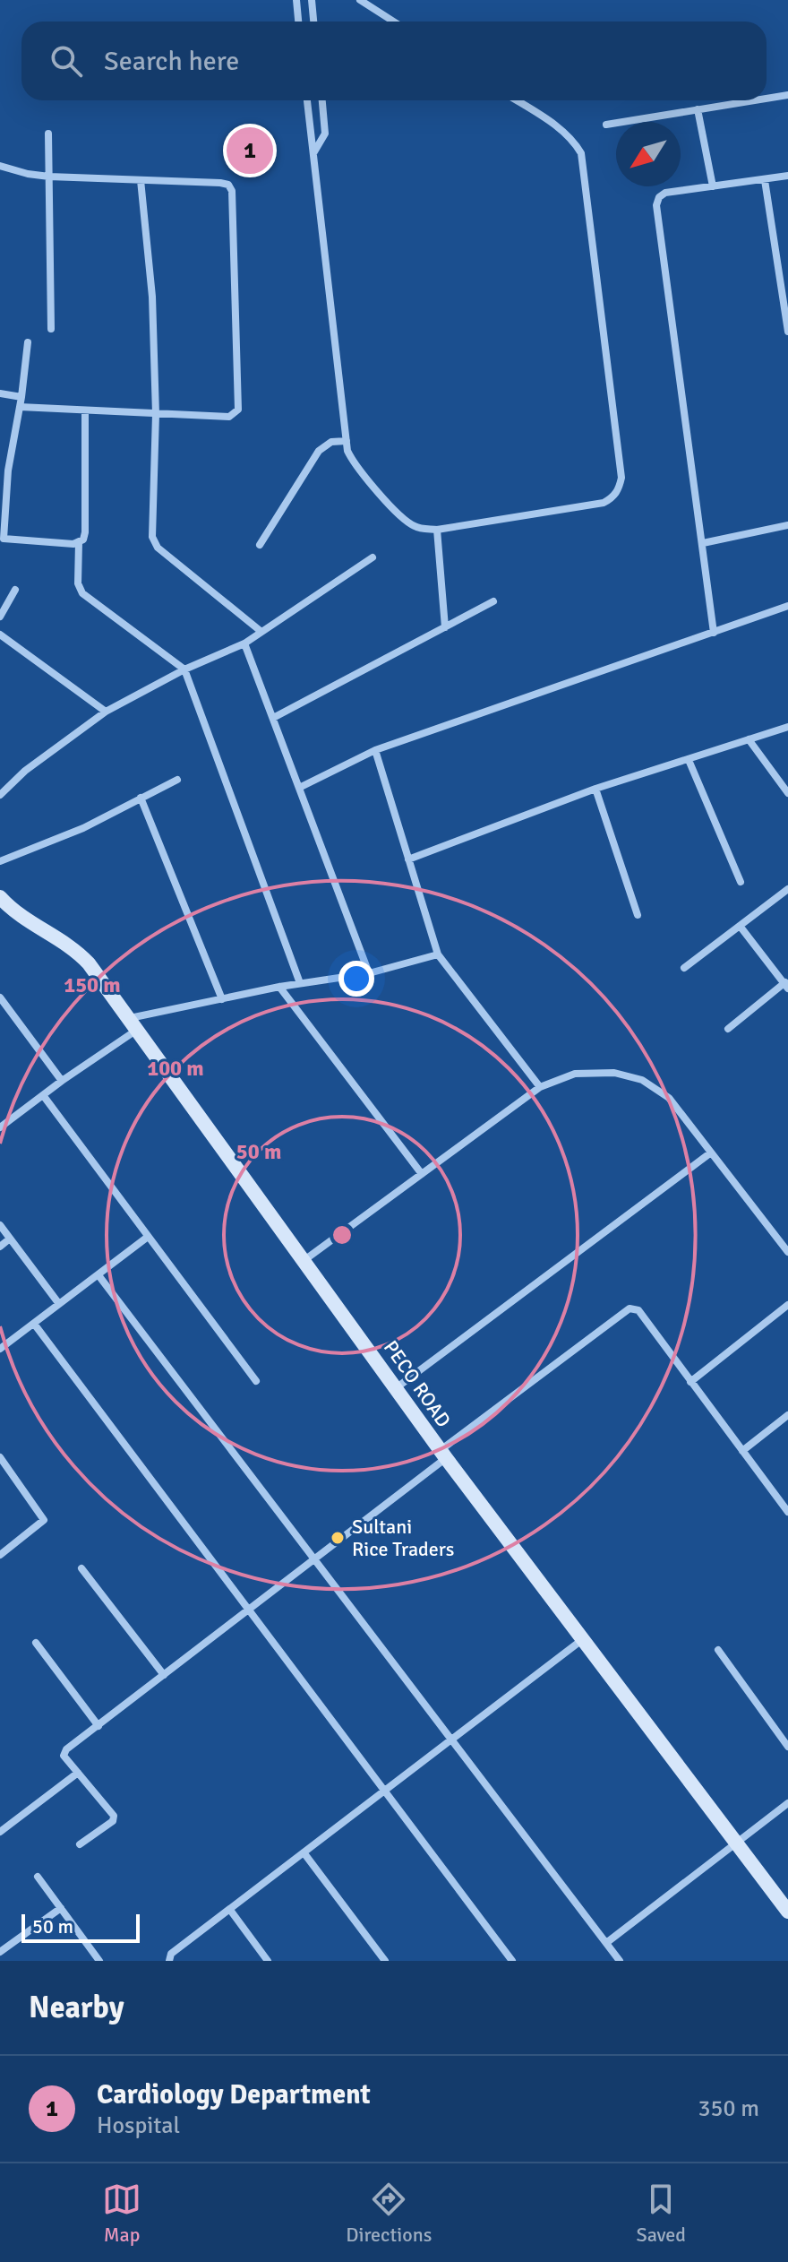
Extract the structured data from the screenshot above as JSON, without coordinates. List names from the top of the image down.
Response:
{
  "streets": {
    "street": ["PECO ROAD"]
  },
  "places": ["Sultani Rice Traders"],
  "scale_bar": "50 m",
  "north": "bottom left",
  "page": {
    "search": "Search here",
    "pins": "1",
    "scale": "50 m",
    "heading": "Nearby",
    "list": [
      {
        "mark": "1",
        "name": "Cardiology Department",
        "note": "Hospital",
        "value": "350 m"
      }
    ],
    "nav": ["Map", "Directions", "Saved"]
  },
  "rings": ["150 m", "100 m", "50 m"]
}
